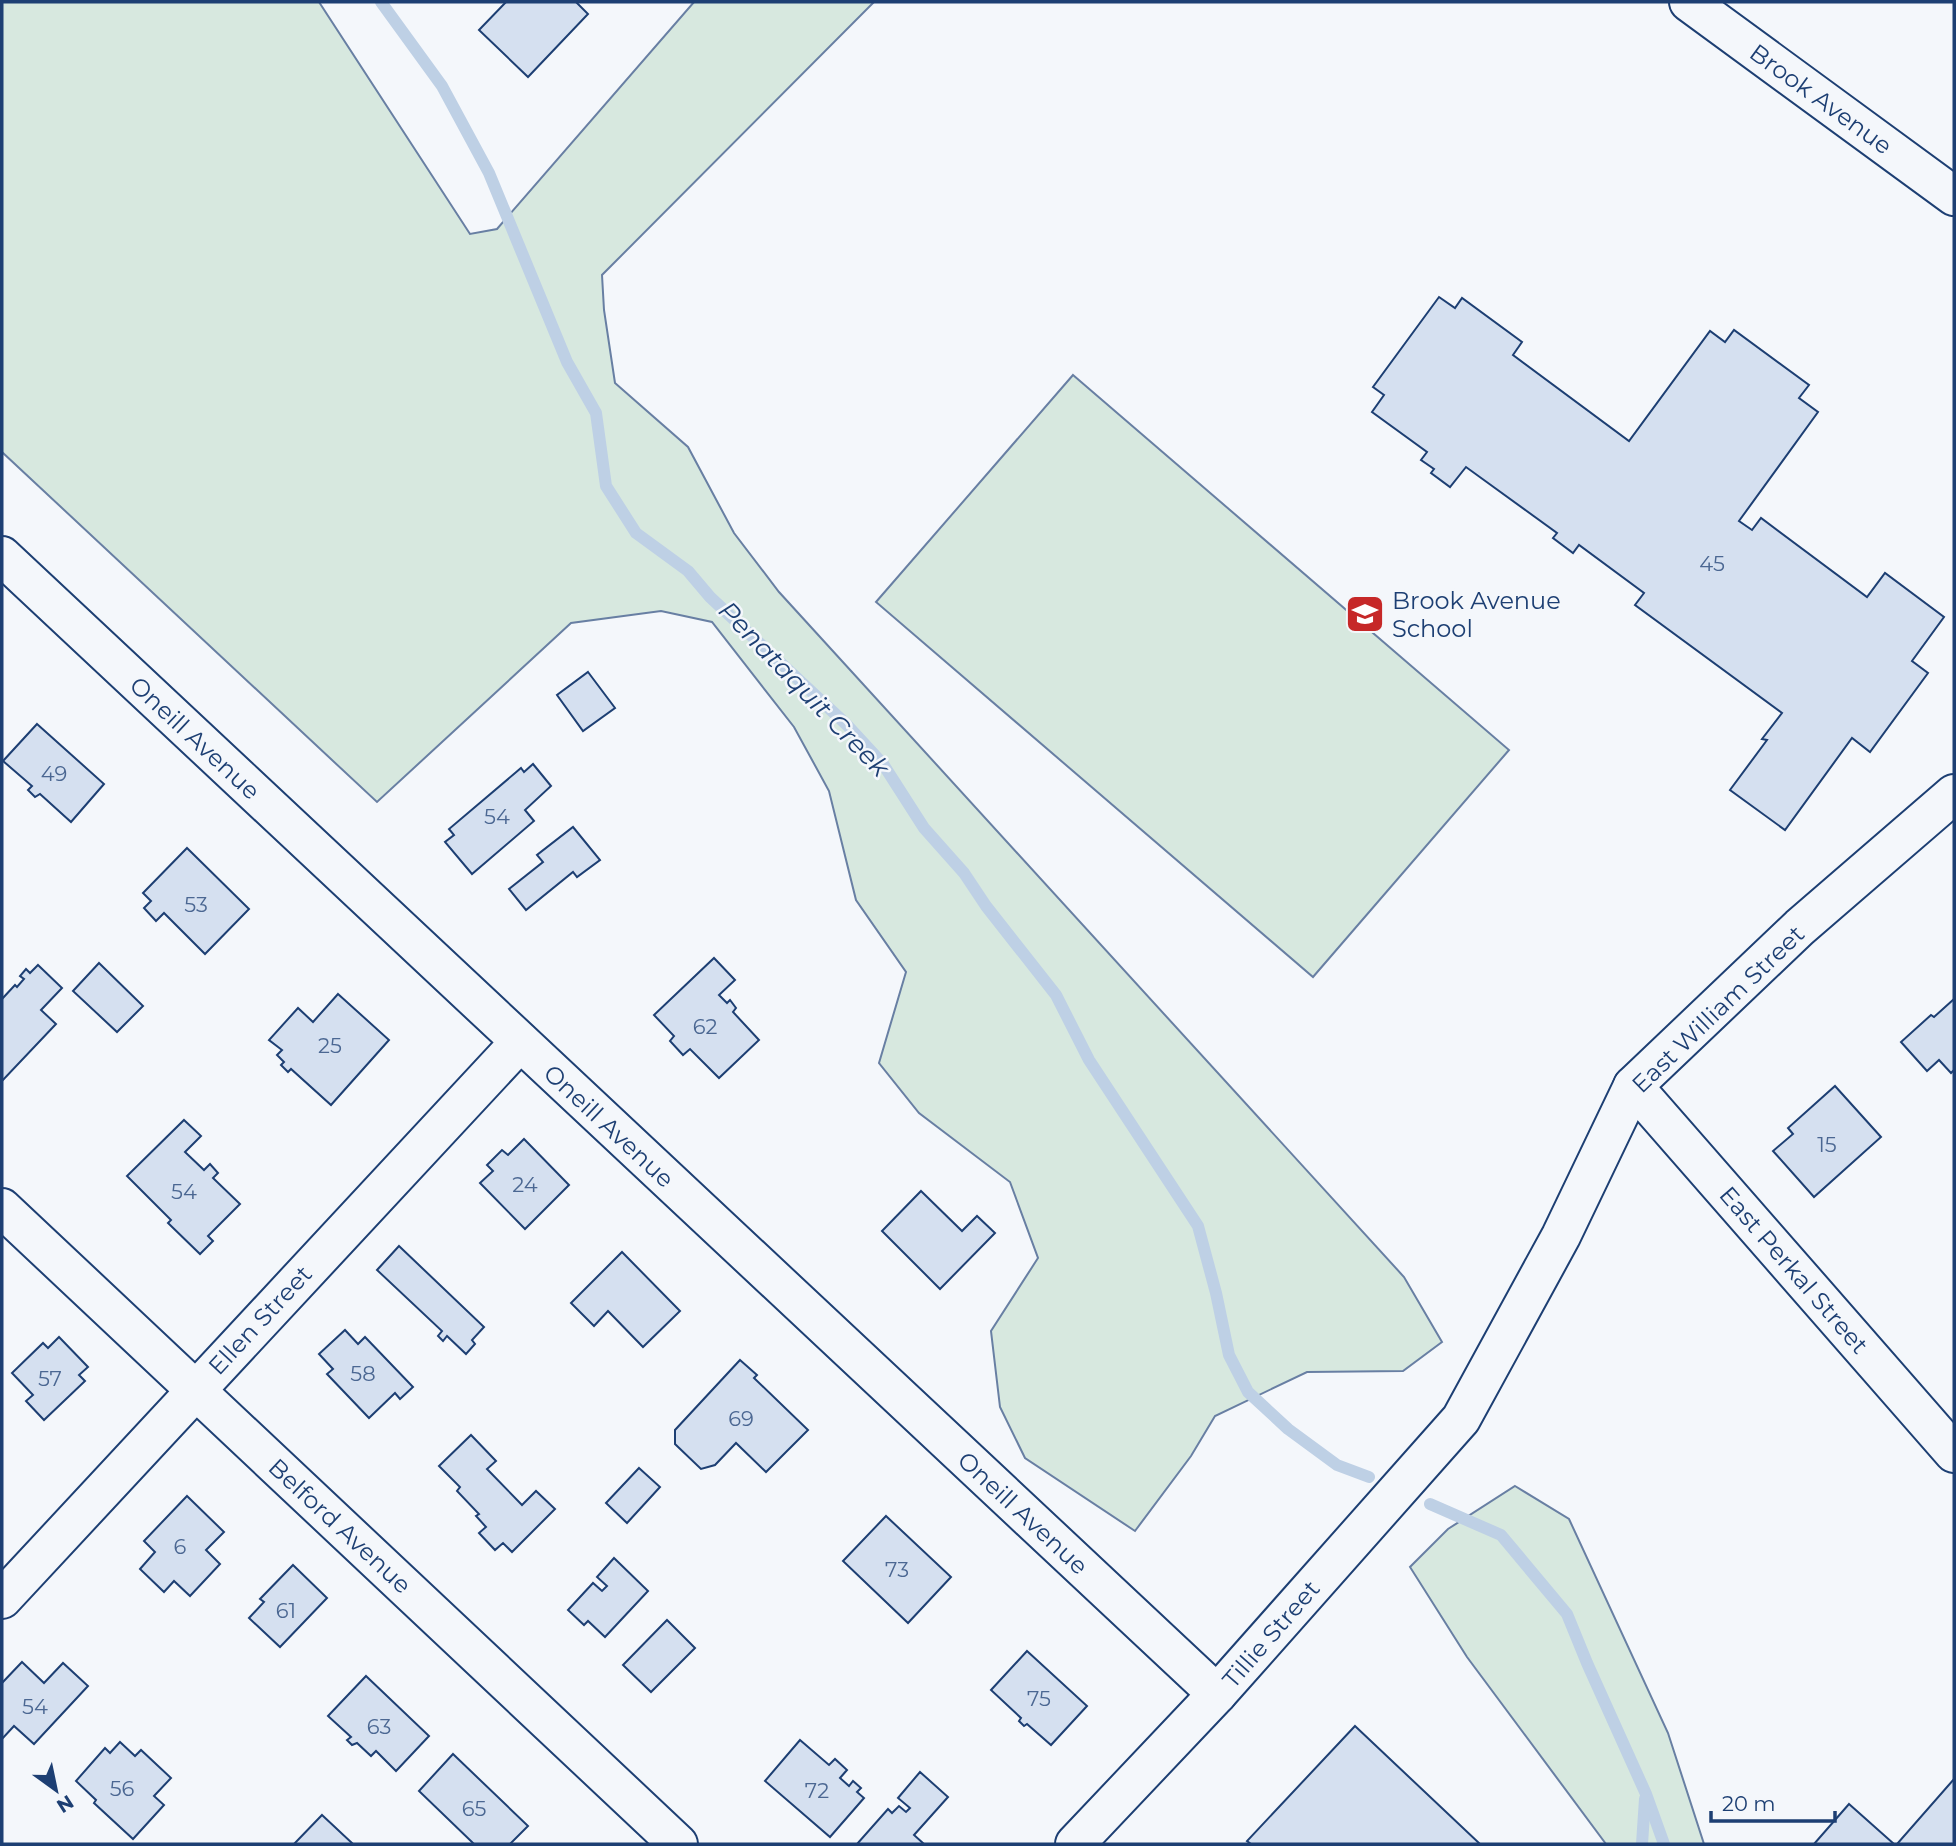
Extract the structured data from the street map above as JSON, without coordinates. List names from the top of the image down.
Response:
{
  "streets": {
    "street": [
      "Brook Avenue",
      "Oneill Avenue",
      "East William Street",
      "East Perkal Street",
      "Ellen Street",
      "Belford Avenue",
      "Tillie Street"
    ]
  },
  "crossings": [
    ["Oneill Avenue", "Ellen Street"],
    ["Oneill Avenue", "Tillie Street"],
    ["East William Street", "East Perkal Street"],
    ["East William Street", "Tillie Street"],
    ["Ellen Street", "Belford Avenue"]
  ],
  "water": ["Penataquit Creek"],
  "places": {
    "school or university": ["Brook Avenue School"]
  },
  "house_numbers": [
    "45",
    "49",
    "54",
    "53",
    "62",
    "25",
    "15",
    "24",
    "54",
    "58",
    "57",
    "69",
    "6",
    "73",
    "61",
    "75",
    "54",
    "63",
    "56",
    "72",
    "65"
  ],
  "scale_bar": "20 m",
  "north": "bottom right"
}
